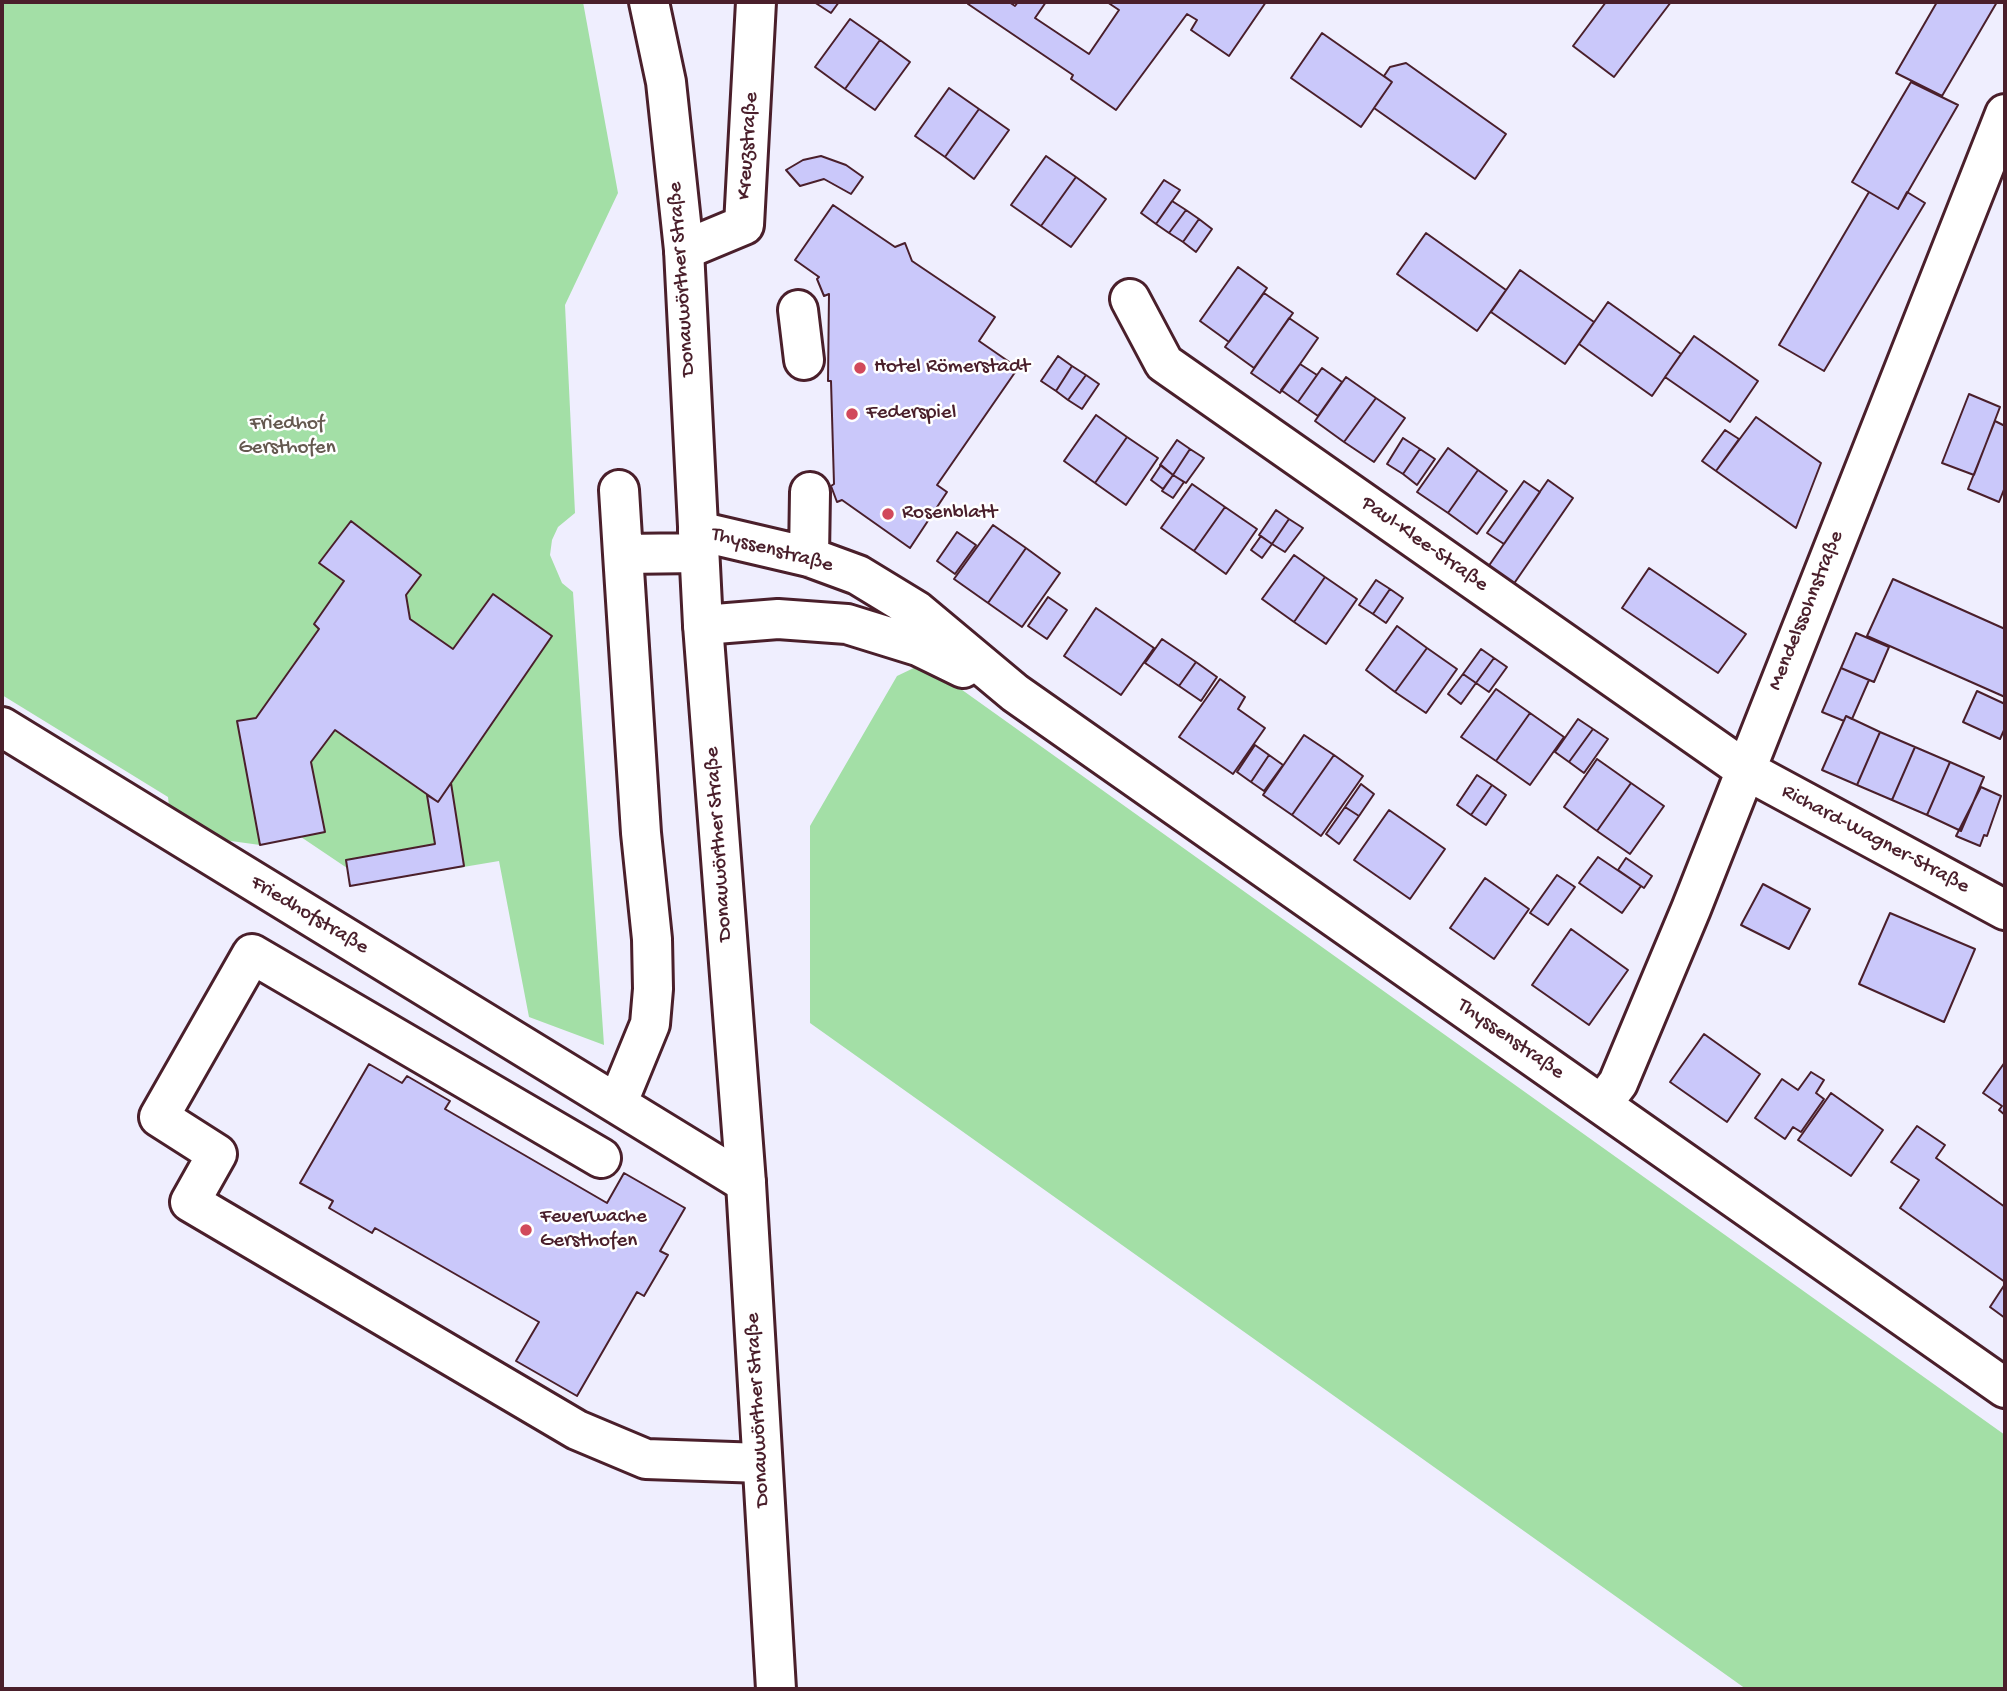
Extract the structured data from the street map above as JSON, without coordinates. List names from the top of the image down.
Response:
{
  "streets": {
    "street": [
      "Kreuzstraße",
      "Donauwörther Straße",
      "Paul-Klee-Straße",
      "Thyssenstraße",
      "Mendelssohnstraße",
      "Richard-Wagner-Straße",
      "Friedhofstraße"
    ]
  },
  "crossings": [
    ["Kreuzstraße", "Donauwörther Straße"],
    ["Donauwörther Straße", "Thyssenstraße"],
    ["Donauwörther Straße", "Friedhofstraße"],
    ["Paul-Klee-Straße", "Mendelssohnstraße"],
    ["Paul-Klee-Straße", "Richard-Wagner-Straße"],
    ["Thyssenstraße", "Mendelssohnstraße"],
    ["Mendelssohnstraße", "Richard-Wagner-Straße"]
  ],
  "parks": ["Friedhof Gersthofen"],
  "places": [
    "Hotel Römerstadt",
    "Federspiel",
    "Rosenblatt",
    "Feuerwache Gersthofen"
  ]
}
